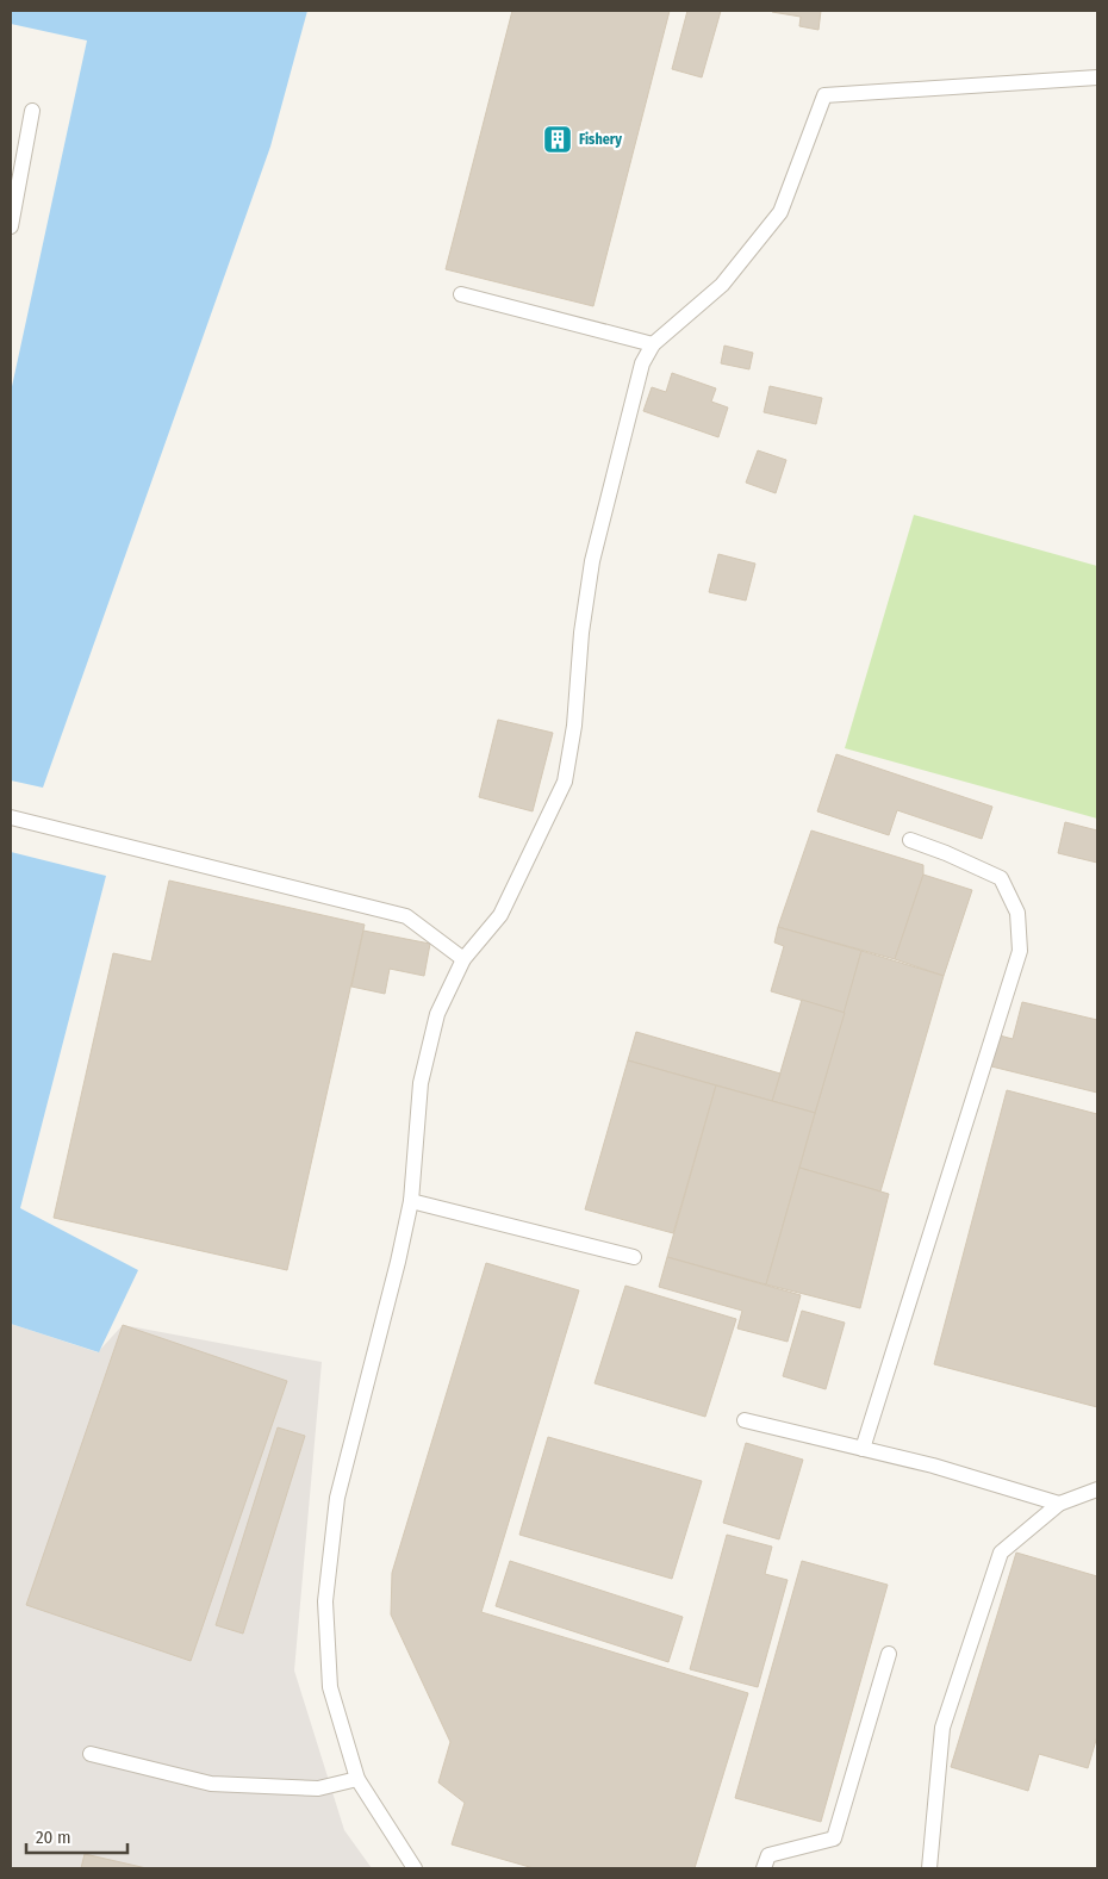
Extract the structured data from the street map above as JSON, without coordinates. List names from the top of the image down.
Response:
{
  "places": {
    "building": ["Fishery"]
  },
  "scale_bar": "20 m"
}
